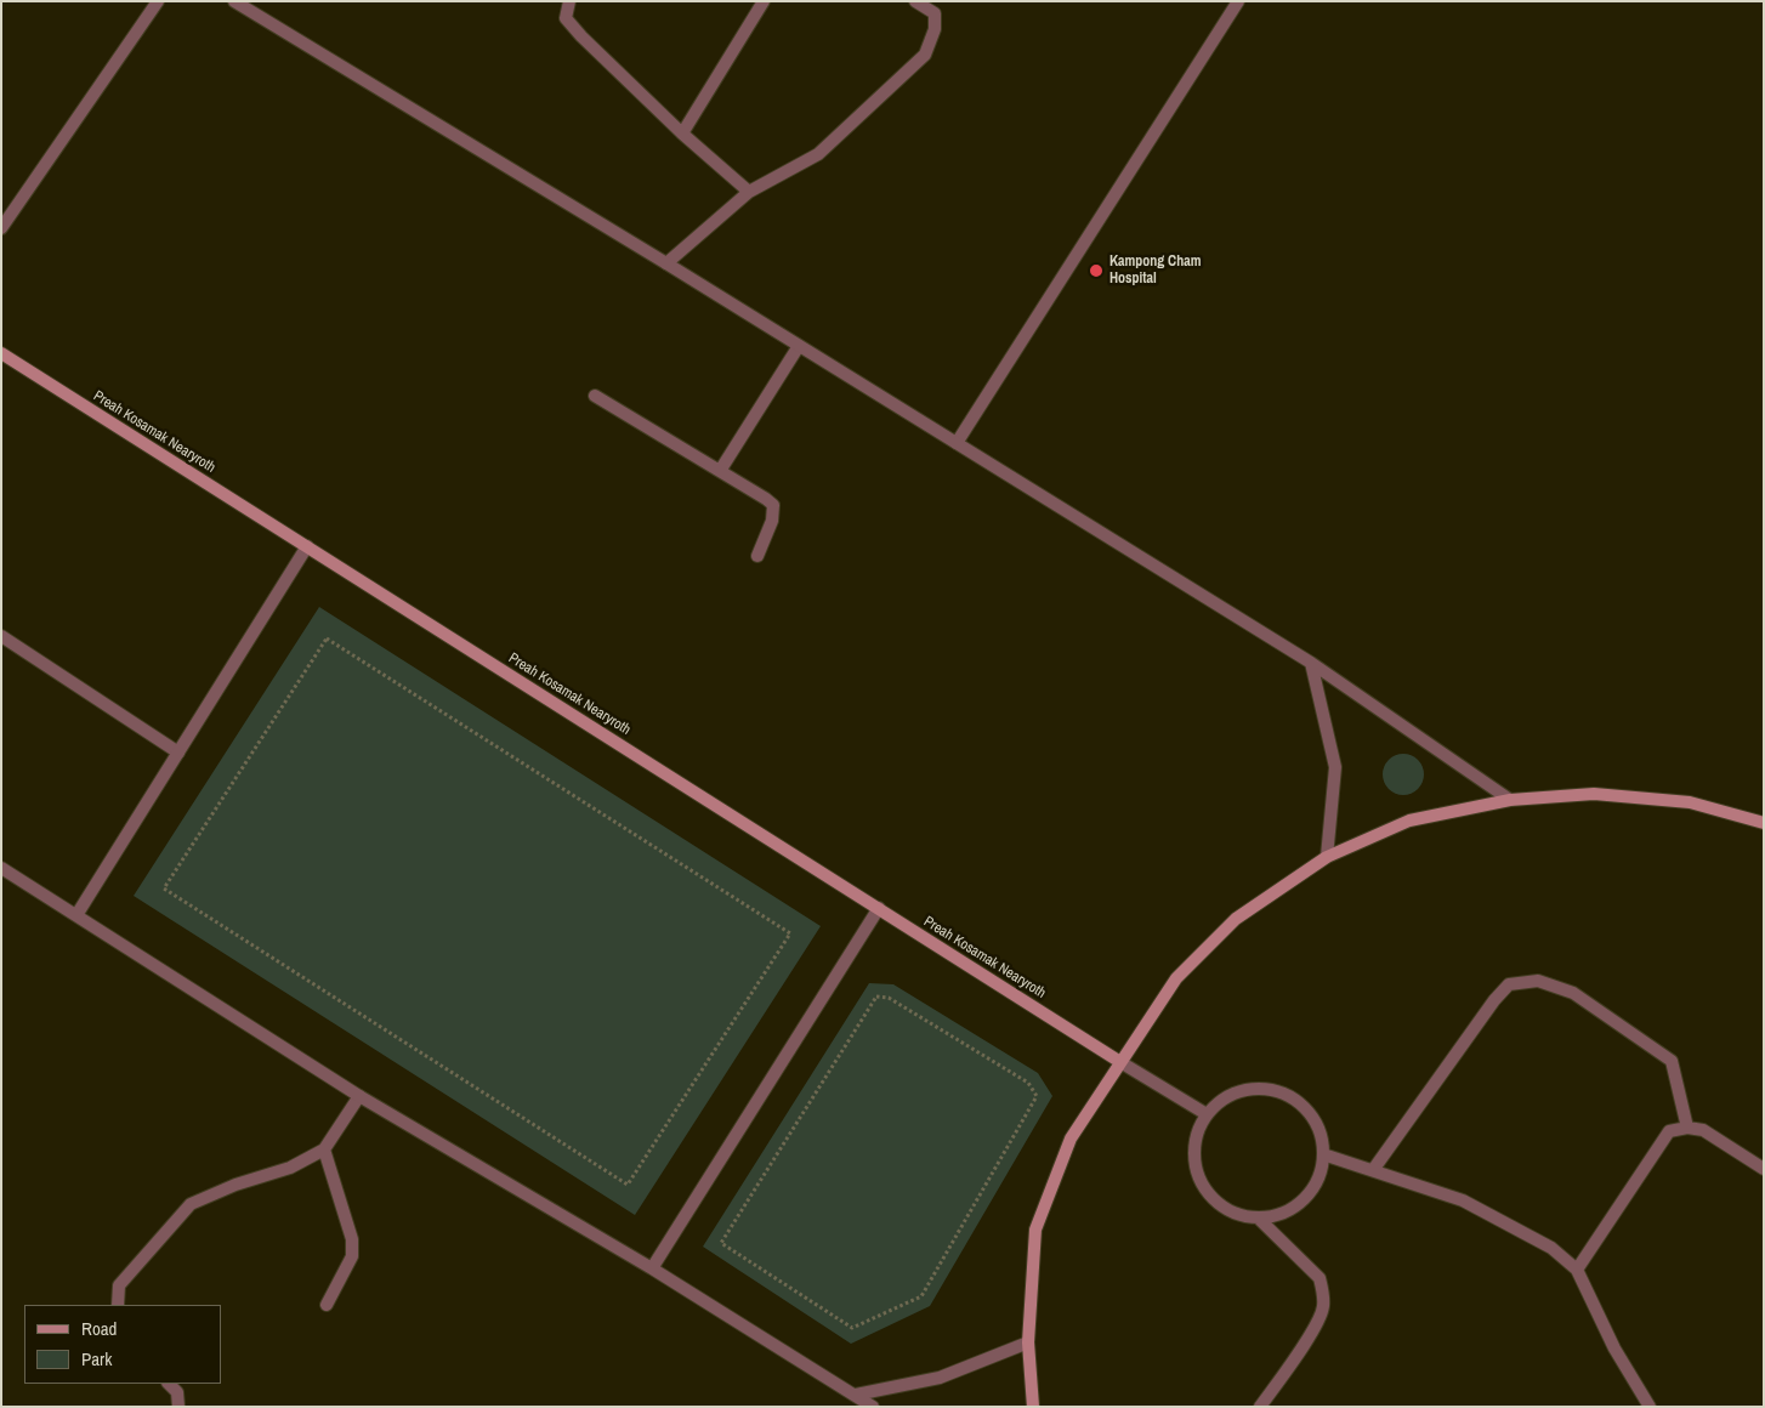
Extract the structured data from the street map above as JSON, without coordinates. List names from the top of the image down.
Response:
{
  "streets": {
    "street": ["Preah Kosamak Nearyroth"]
  },
  "places": ["Kampong Cham Hospital"],
  "legend": ["Road", "Park"]
}
